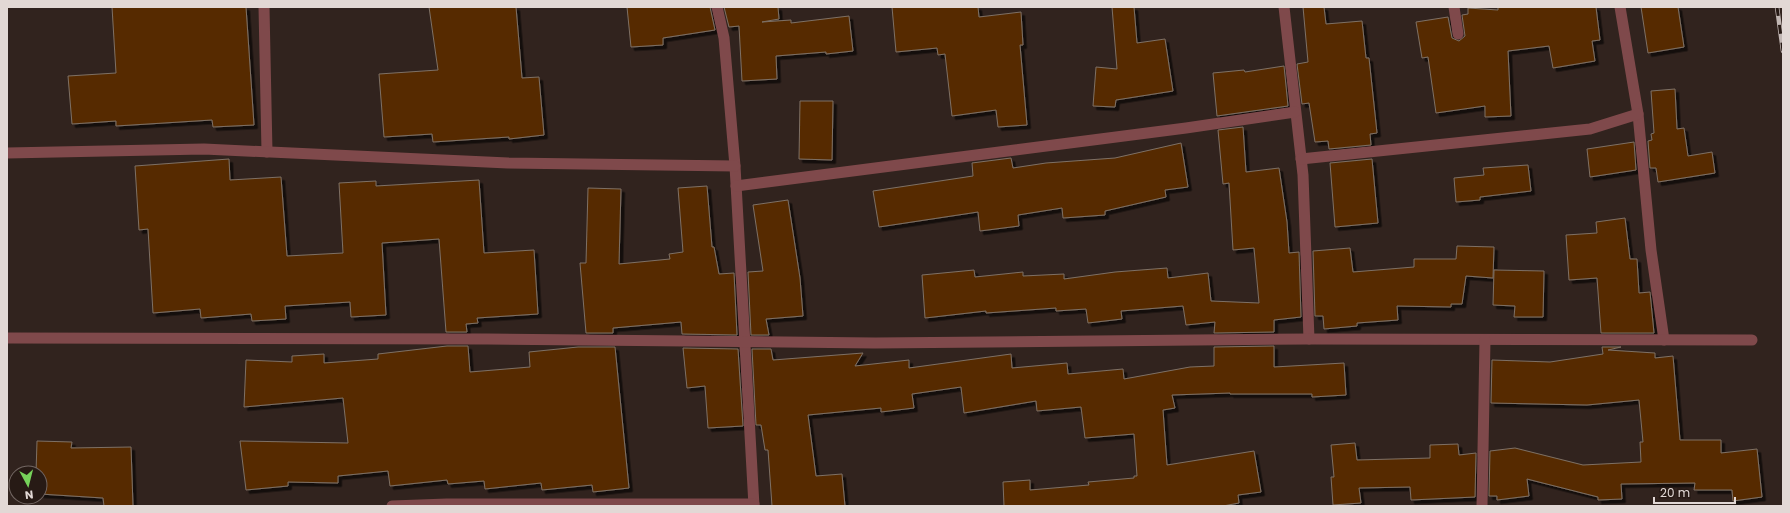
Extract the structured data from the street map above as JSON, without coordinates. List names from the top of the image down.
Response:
{
  "scale_bar": "20 m",
  "north": "bottom"
}
